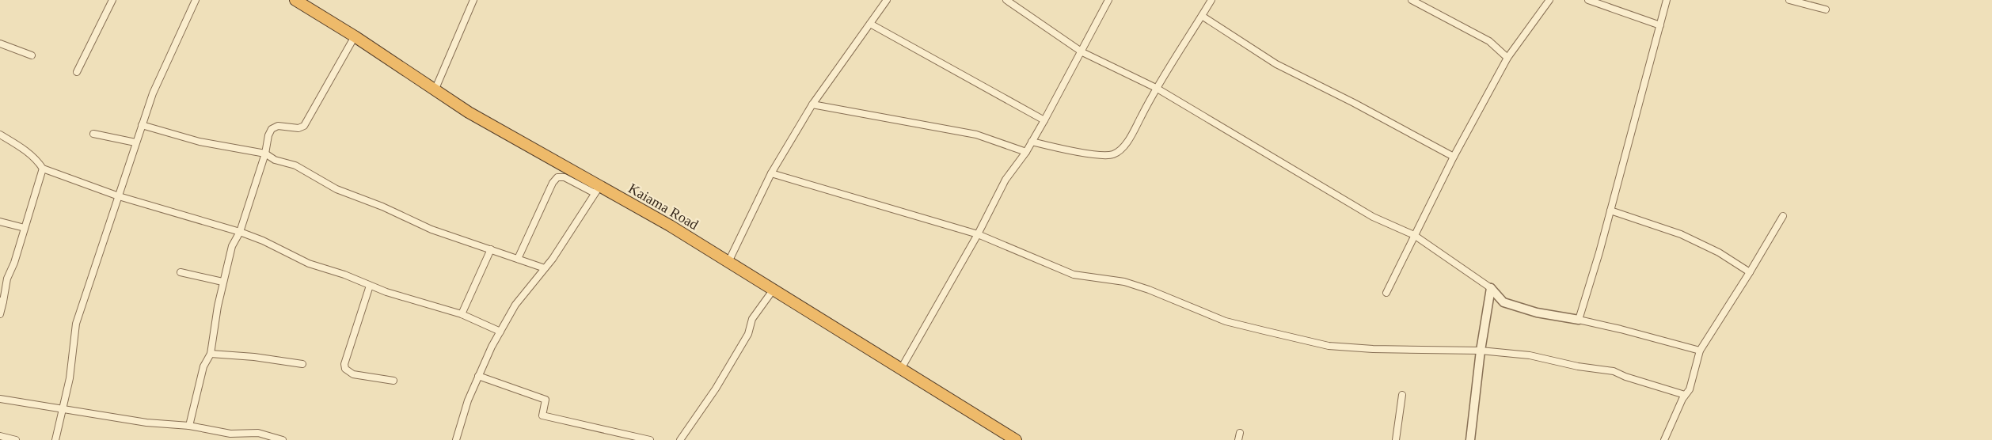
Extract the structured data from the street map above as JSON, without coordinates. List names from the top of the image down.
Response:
{
  "streets": {
    "highway": ["Kaiama Road"]
  }
}
